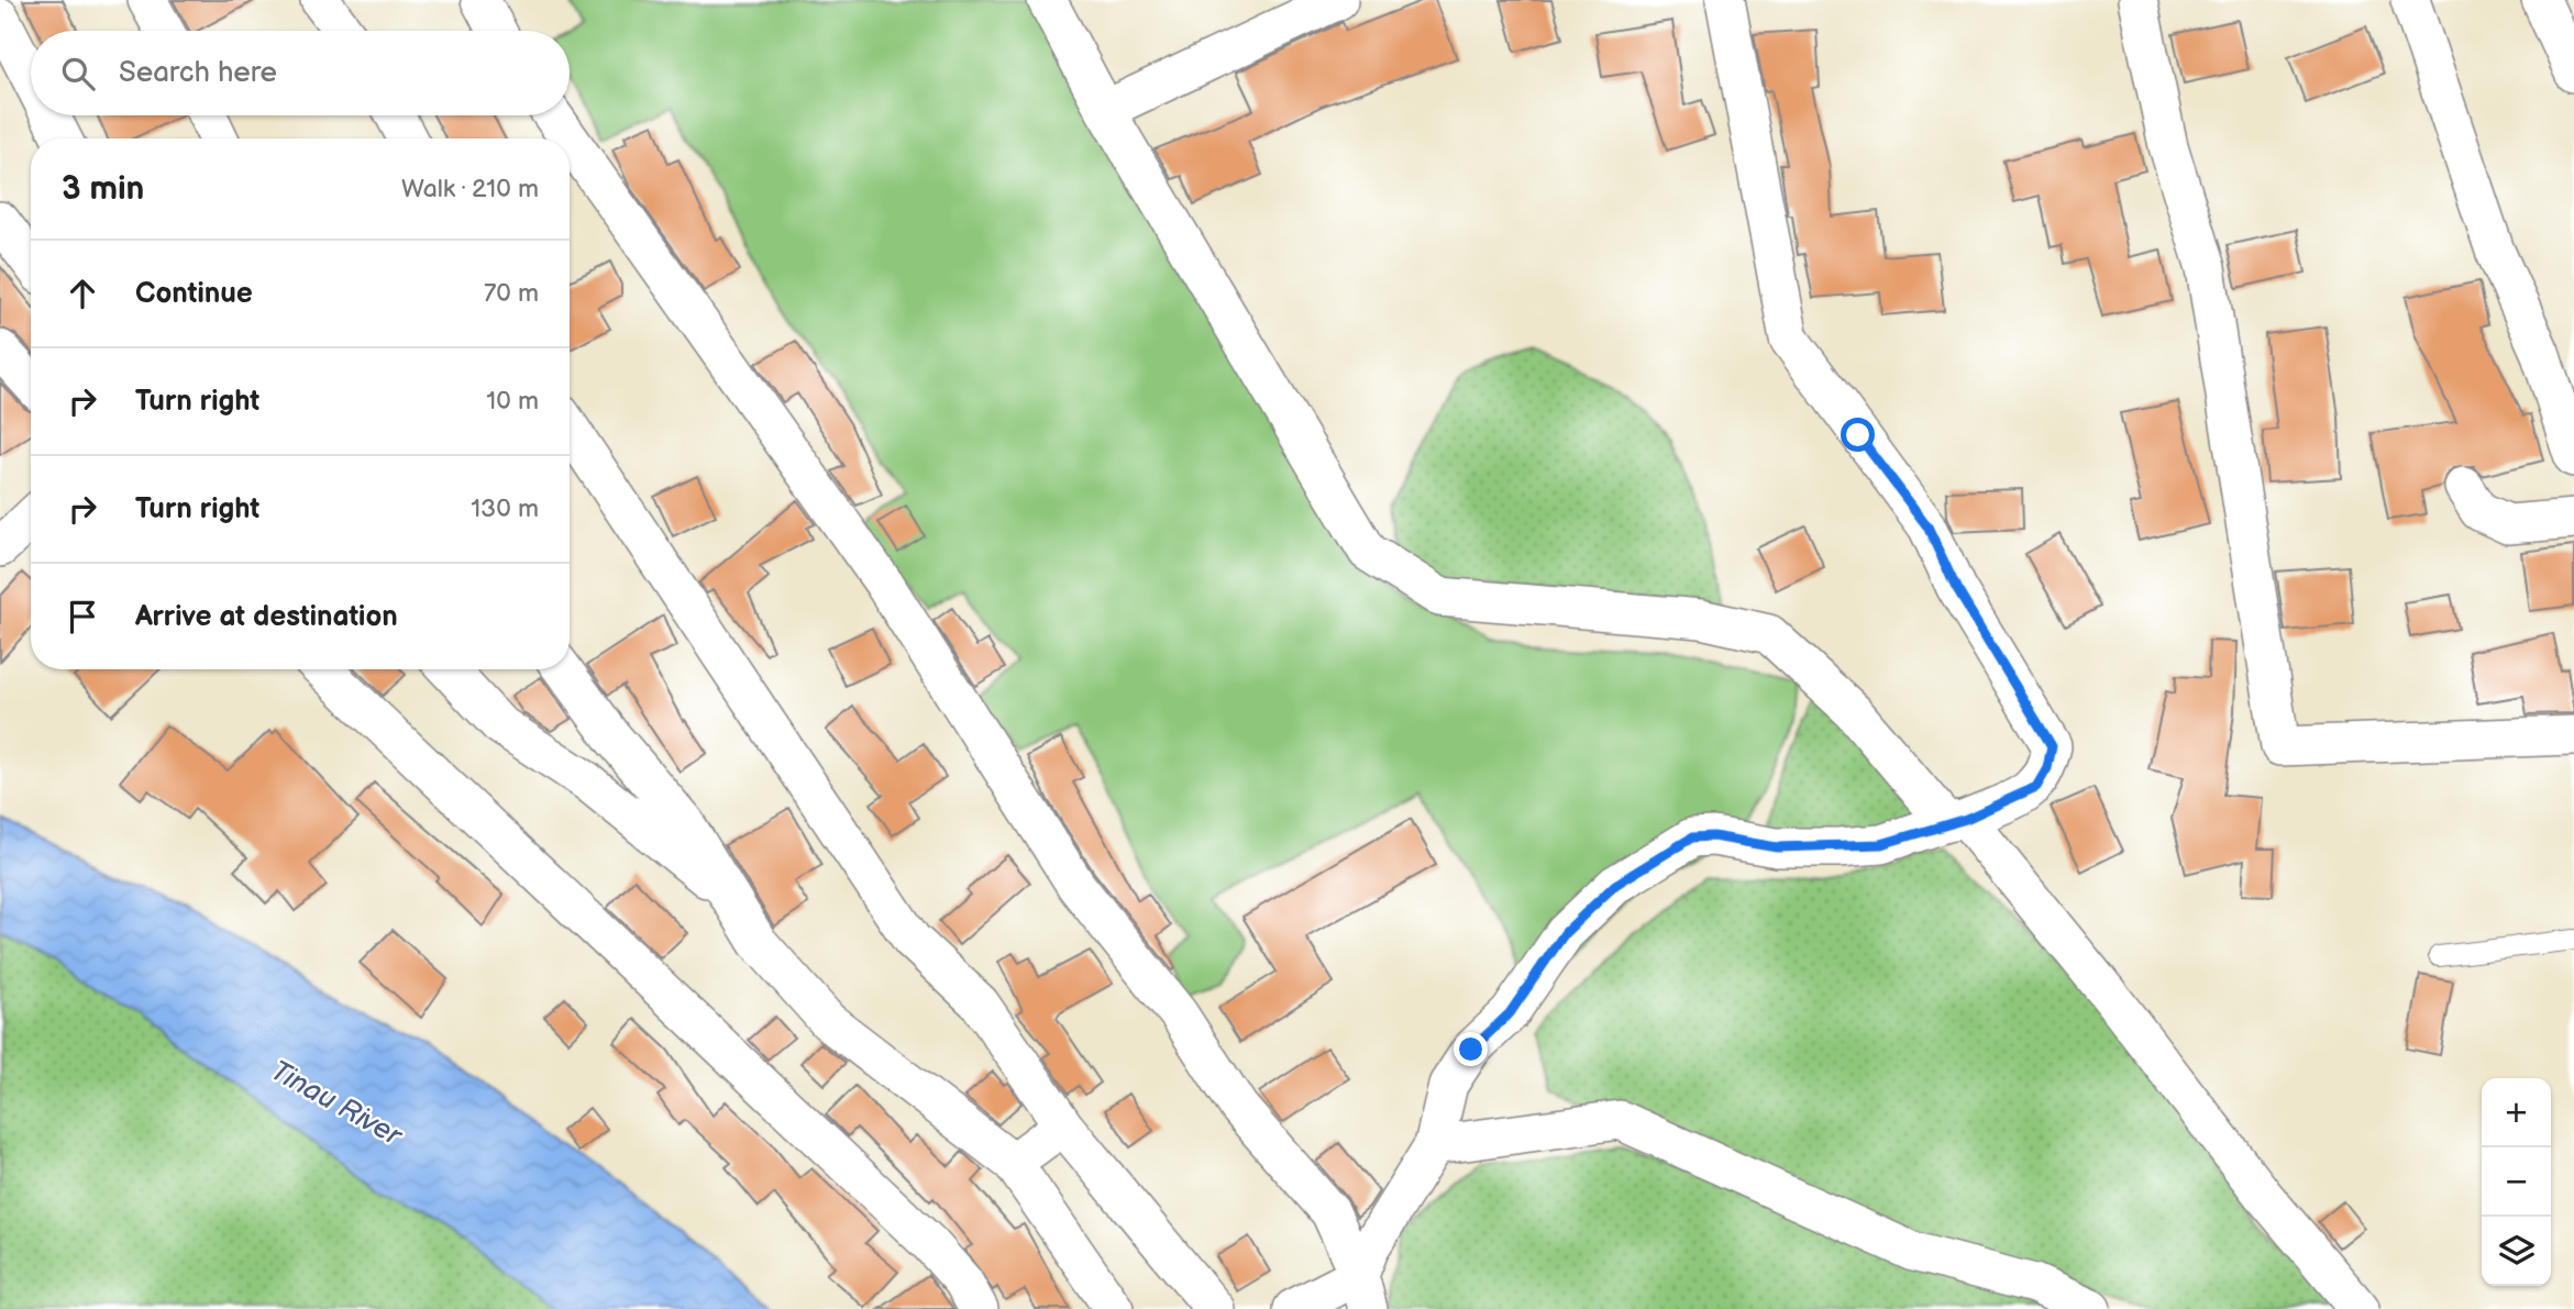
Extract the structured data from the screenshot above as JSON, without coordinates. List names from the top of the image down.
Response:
{
  "water": ["Tinau River"],
  "page": {
    "search": "Search here",
    "heading": ["3 min", "Walk · 210 m"],
    "list": [
      ["Continue", "70 m"],
      ["Turn right", "10 m"],
      ["Turn right", "130 m"],
      "Arrive at destination"
    ],
    "map_buttons": ["+", "−"]
  }
}
